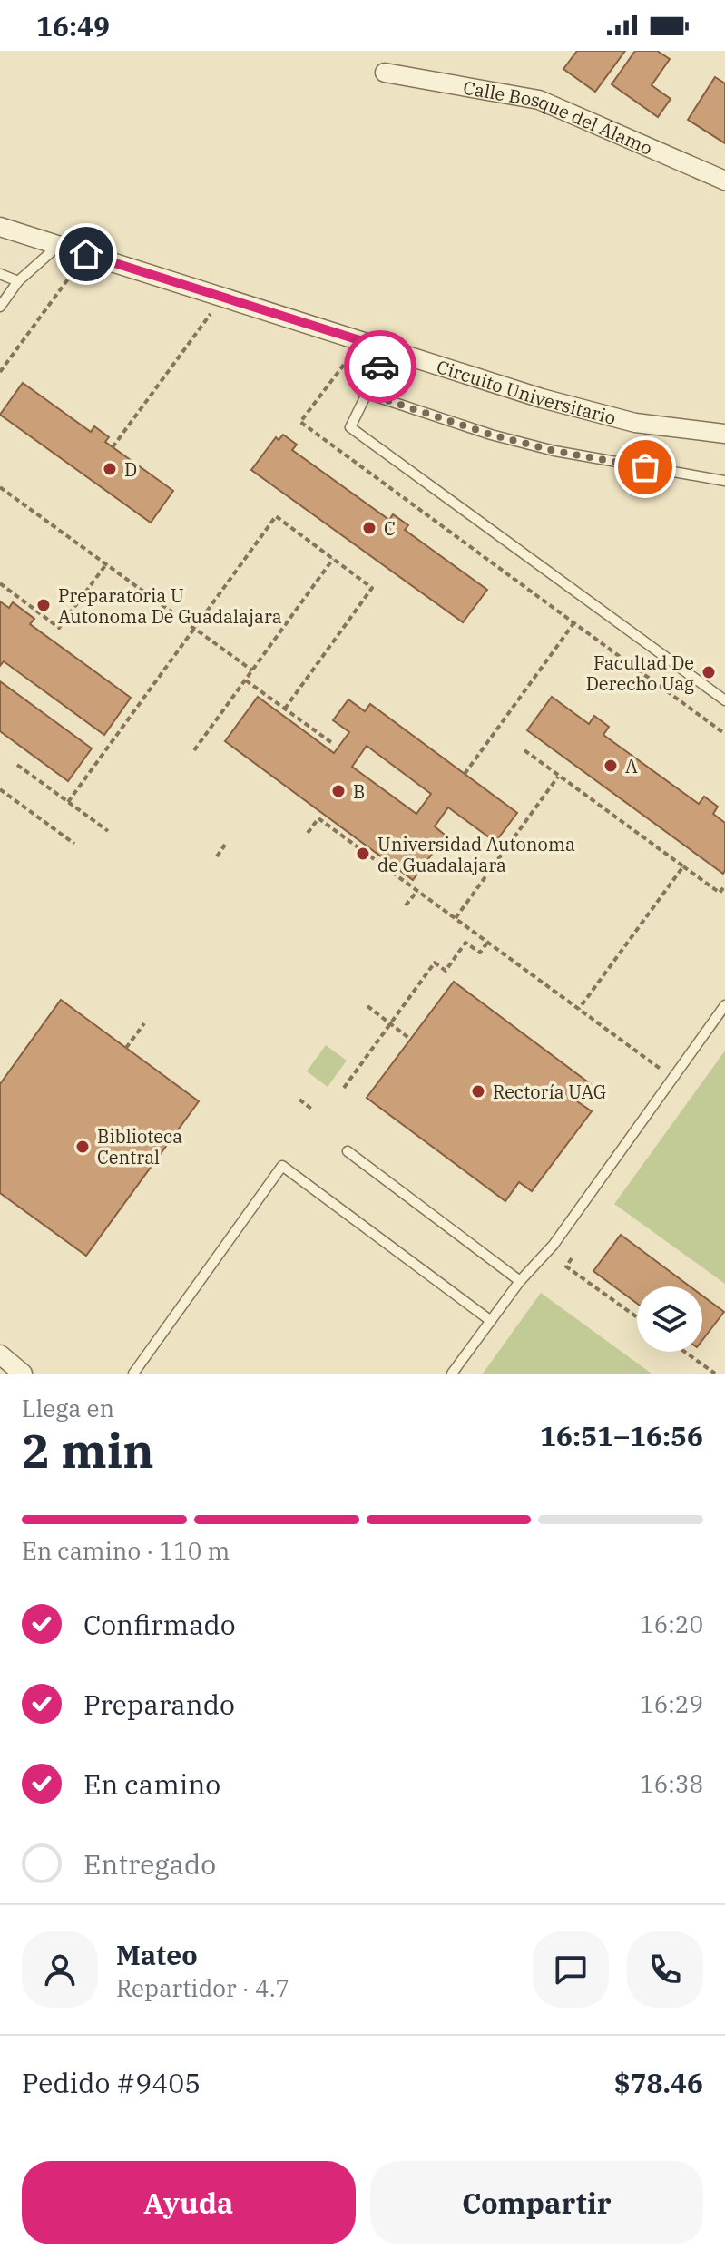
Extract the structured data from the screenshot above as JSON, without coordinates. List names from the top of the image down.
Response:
{
  "streets": {
    "street": ["Calle Bosque del Álamo", "Circuito Universitario"]
  },
  "places": [
    "D",
    "C",
    "Preparatoria U Autonoma De Guadalajara",
    "Facultad De Derecho Uag",
    "A",
    "B",
    "Universidad Autonoma de Guadalajara",
    "Rectoría UAG",
    "Biblioteca Central"
  ],
  "page": {
    "status": "16:49",
    "heading": ["2 min", "Llega en", "16:51–16:56"],
    "panel": [
      "Mateo",
      "Repartidor · 4.7",
      "Pedido #9405",
      "$78.46"
    ],
    "bar": "En camino · 110 m",
    "list": [
      ["Confirmado", "16:20"],
      ["Preparando", "16:29"],
      ["En camino", "16:38"],
      "Entregado"
    ],
    "buttons": ["Ayuda", "Compartir"]
  }
}
